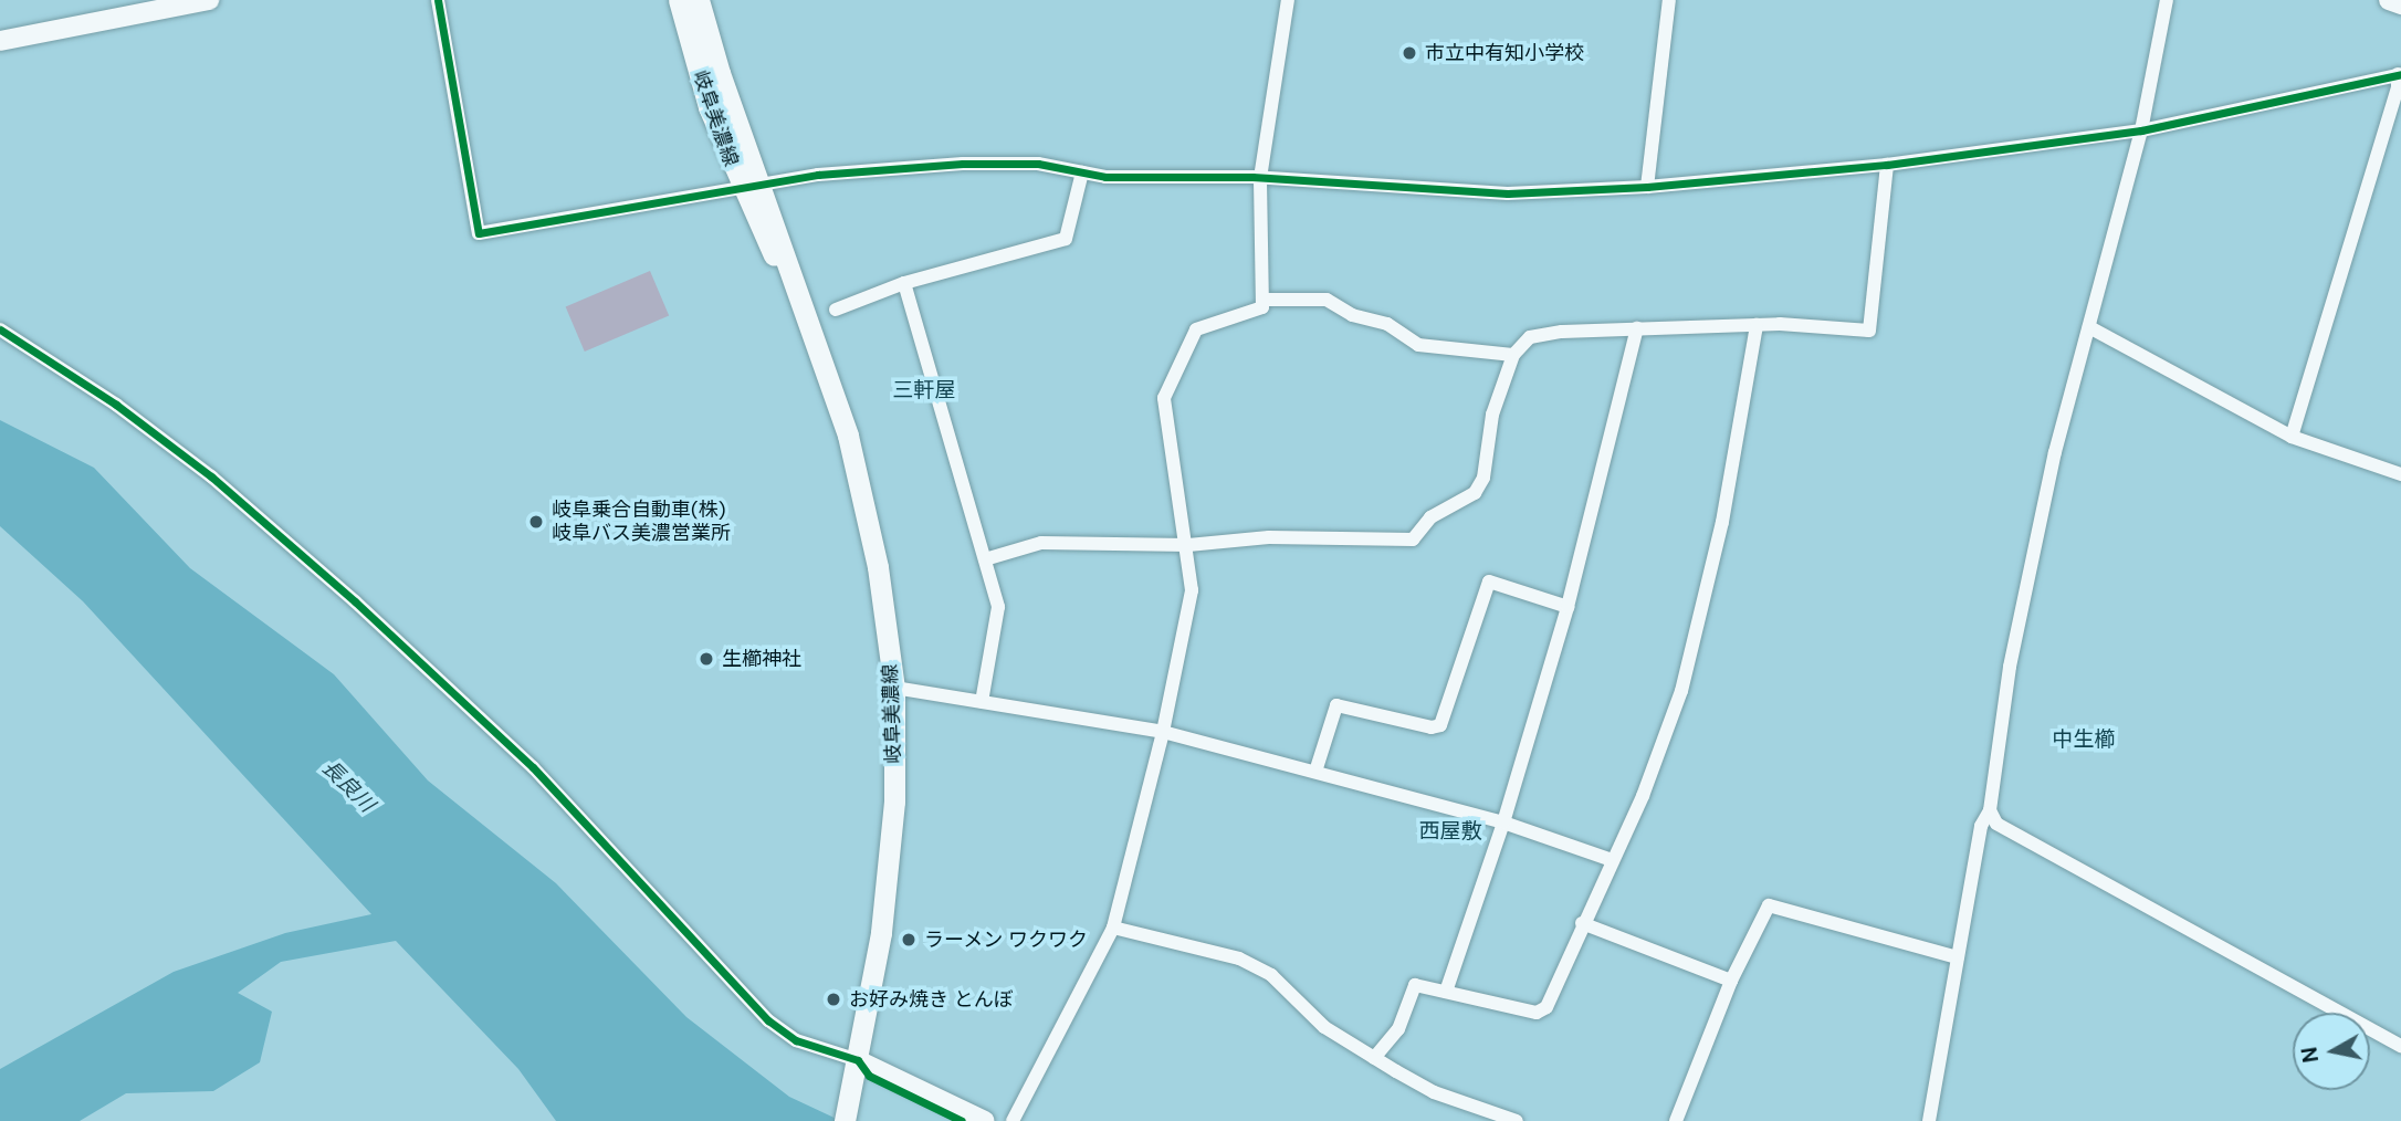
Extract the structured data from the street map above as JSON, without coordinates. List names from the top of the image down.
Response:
{
  "streets": {
    "main road": ["岐阜美濃線"]
  },
  "districts": ["三軒屋", "中生櫛", "西屋敷"],
  "water": ["長良川"],
  "places": [
    "市立中有知小学校",
    "岐阜乗合自動車(株) 岐阜バス美濃営業所",
    "生櫛神社",
    "ラーメン ワクワク",
    "お好み焼き とんぼ"
  ],
  "north": "left"
}
